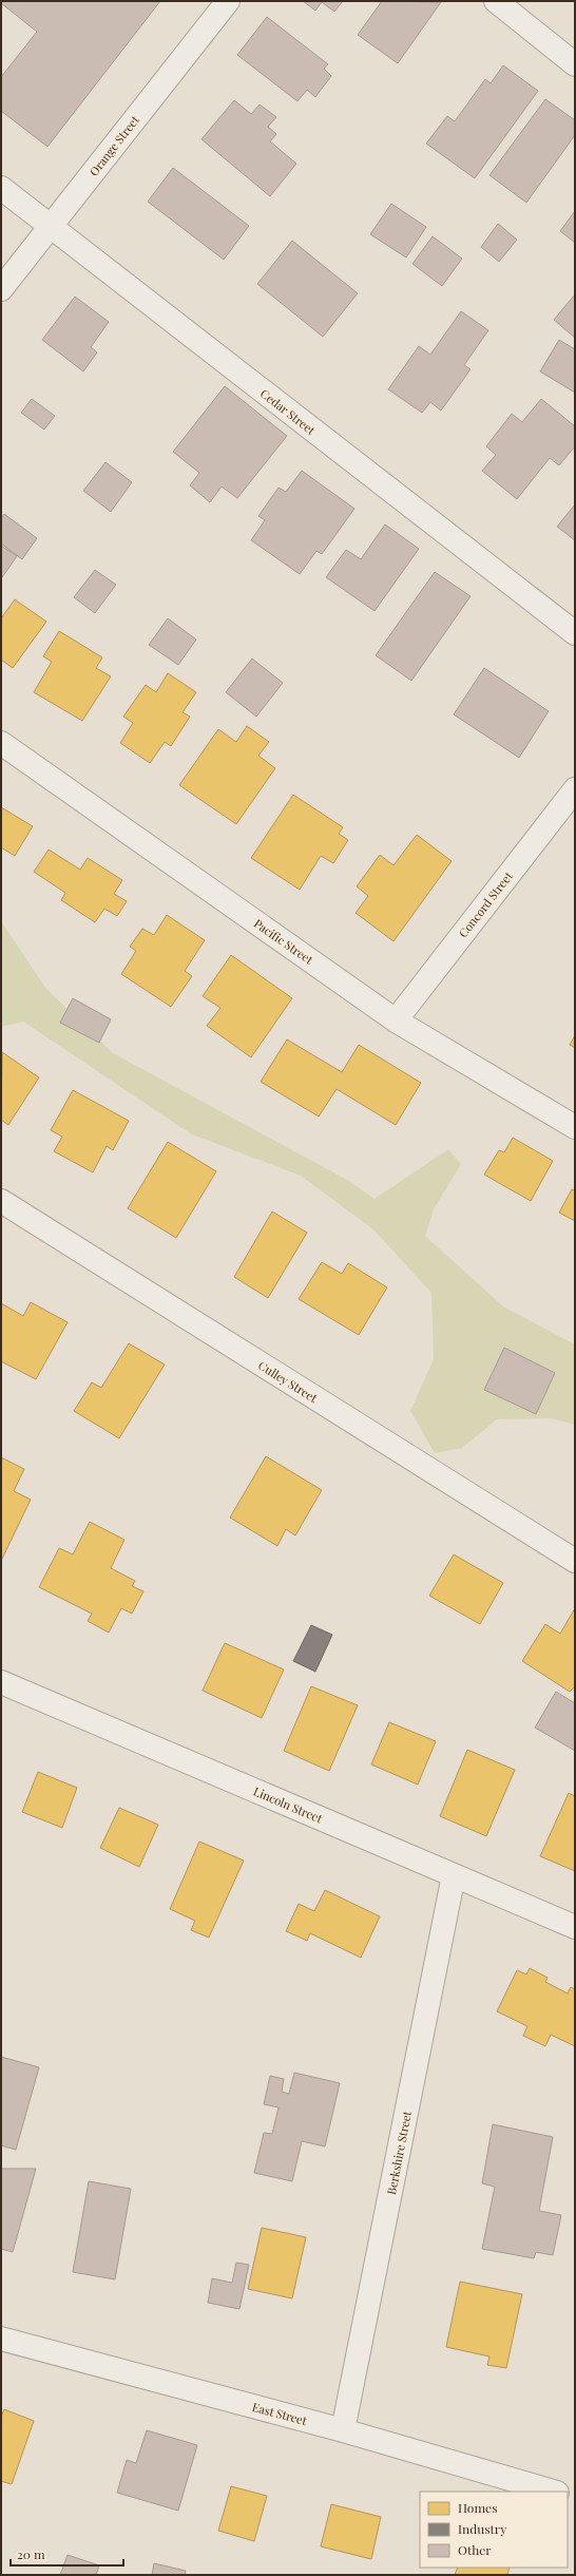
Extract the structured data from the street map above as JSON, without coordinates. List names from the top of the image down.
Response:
{
  "streets": {
    "street": [
      "Orange Street",
      "Cedar Street",
      "Concord Street",
      "Pacific Street",
      "Culley Street",
      "Lincoln Street",
      "Berkshire Street",
      "East Street"
    ]
  },
  "crossings": [
    ["Orange Street", "Cedar Street"],
    ["Concord Street", "Pacific Street"],
    ["Lincoln Street", "Berkshire Street"],
    ["Berkshire Street", "East Street"]
  ],
  "legend": ["Homes", "Industry", "Other"],
  "scale_bar": "20 m"
}
